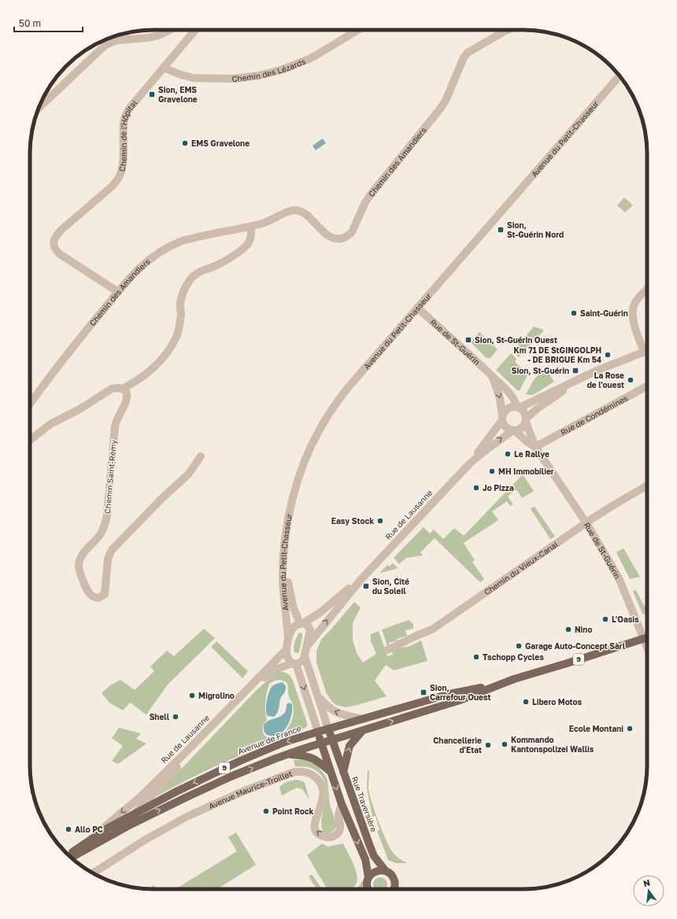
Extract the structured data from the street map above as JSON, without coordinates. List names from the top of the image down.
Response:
{
  "streets": {
    "main road": ["9", "Avenue de France", "Rue Traversière"],
    "street": [
      "Chemin des Lézards",
      "Chemin de l'Hôpital",
      "Avenue du Petit-Chasseur",
      "Chemin des Amandiers",
      "Rue de St-Guérin",
      "Rue de Condémines",
      "Chemin Saint-Rémy",
      "Rue de Lausanne",
      "Chemin du Vieux-Canal",
      "Avenue Maurice-Troillet"
    ]
  },
  "crossings": [
    ["Chemin des Lézards", "Chemin de l'Hôpital"],
    ["Chemin de l'Hôpital", "Chemin des Amandiers"],
    ["Avenue du Petit-Chasseur", "Rue de St-Guérin"],
    ["Avenue du Petit-Chasseur", "Rue de Lausanne"],
    ["Rue de St-Guérin", "Rue de Condémines"],
    ["Rue de St-Guérin", "Rue de Lausanne"],
    ["Rue de St-Guérin", "Chemin du Vieux-Canal"],
    ["Rue de St-Guérin", "Avenue de France"],
    ["Rue de Lausanne", "Avenue de France"],
    ["Avenue de France", "Rue Traversière"]
  ],
  "places": {
    "transit": [
      "Sion, EMS Gravelone",
      "Sion, St-Guérin Nord",
      "Sion, St-Guérin Ouest",
      "Sion, St-Guérin",
      "Sion, Cité du Soleil",
      "Sion, Carrefour Ouest"
    ],
    "other": [
      "EMS Gravelone",
      "Saint-Guérin",
      "Km 71 DE StGINGOLPH - DE BRIGUE Km 54",
      "La Rose de l'ouest",
      "Le Rallye",
      "MH Immobilier",
      "Jo Pizza",
      "Easy Stock",
      "L'Oasis",
      "Nino",
      "Garage Auto-Concept Sàrl",
      "Tschopp Cycles",
      "Migrolino",
      "Libero Motos",
      "Shell",
      "Ecole Montani",
      "Kommando Kantonspolizei Wallis",
      "Chancellerie d'Etat",
      "Point Rock",
      "Allo PC"
    ]
  },
  "scale_bar": "50 m",
  "north": "top"
}
